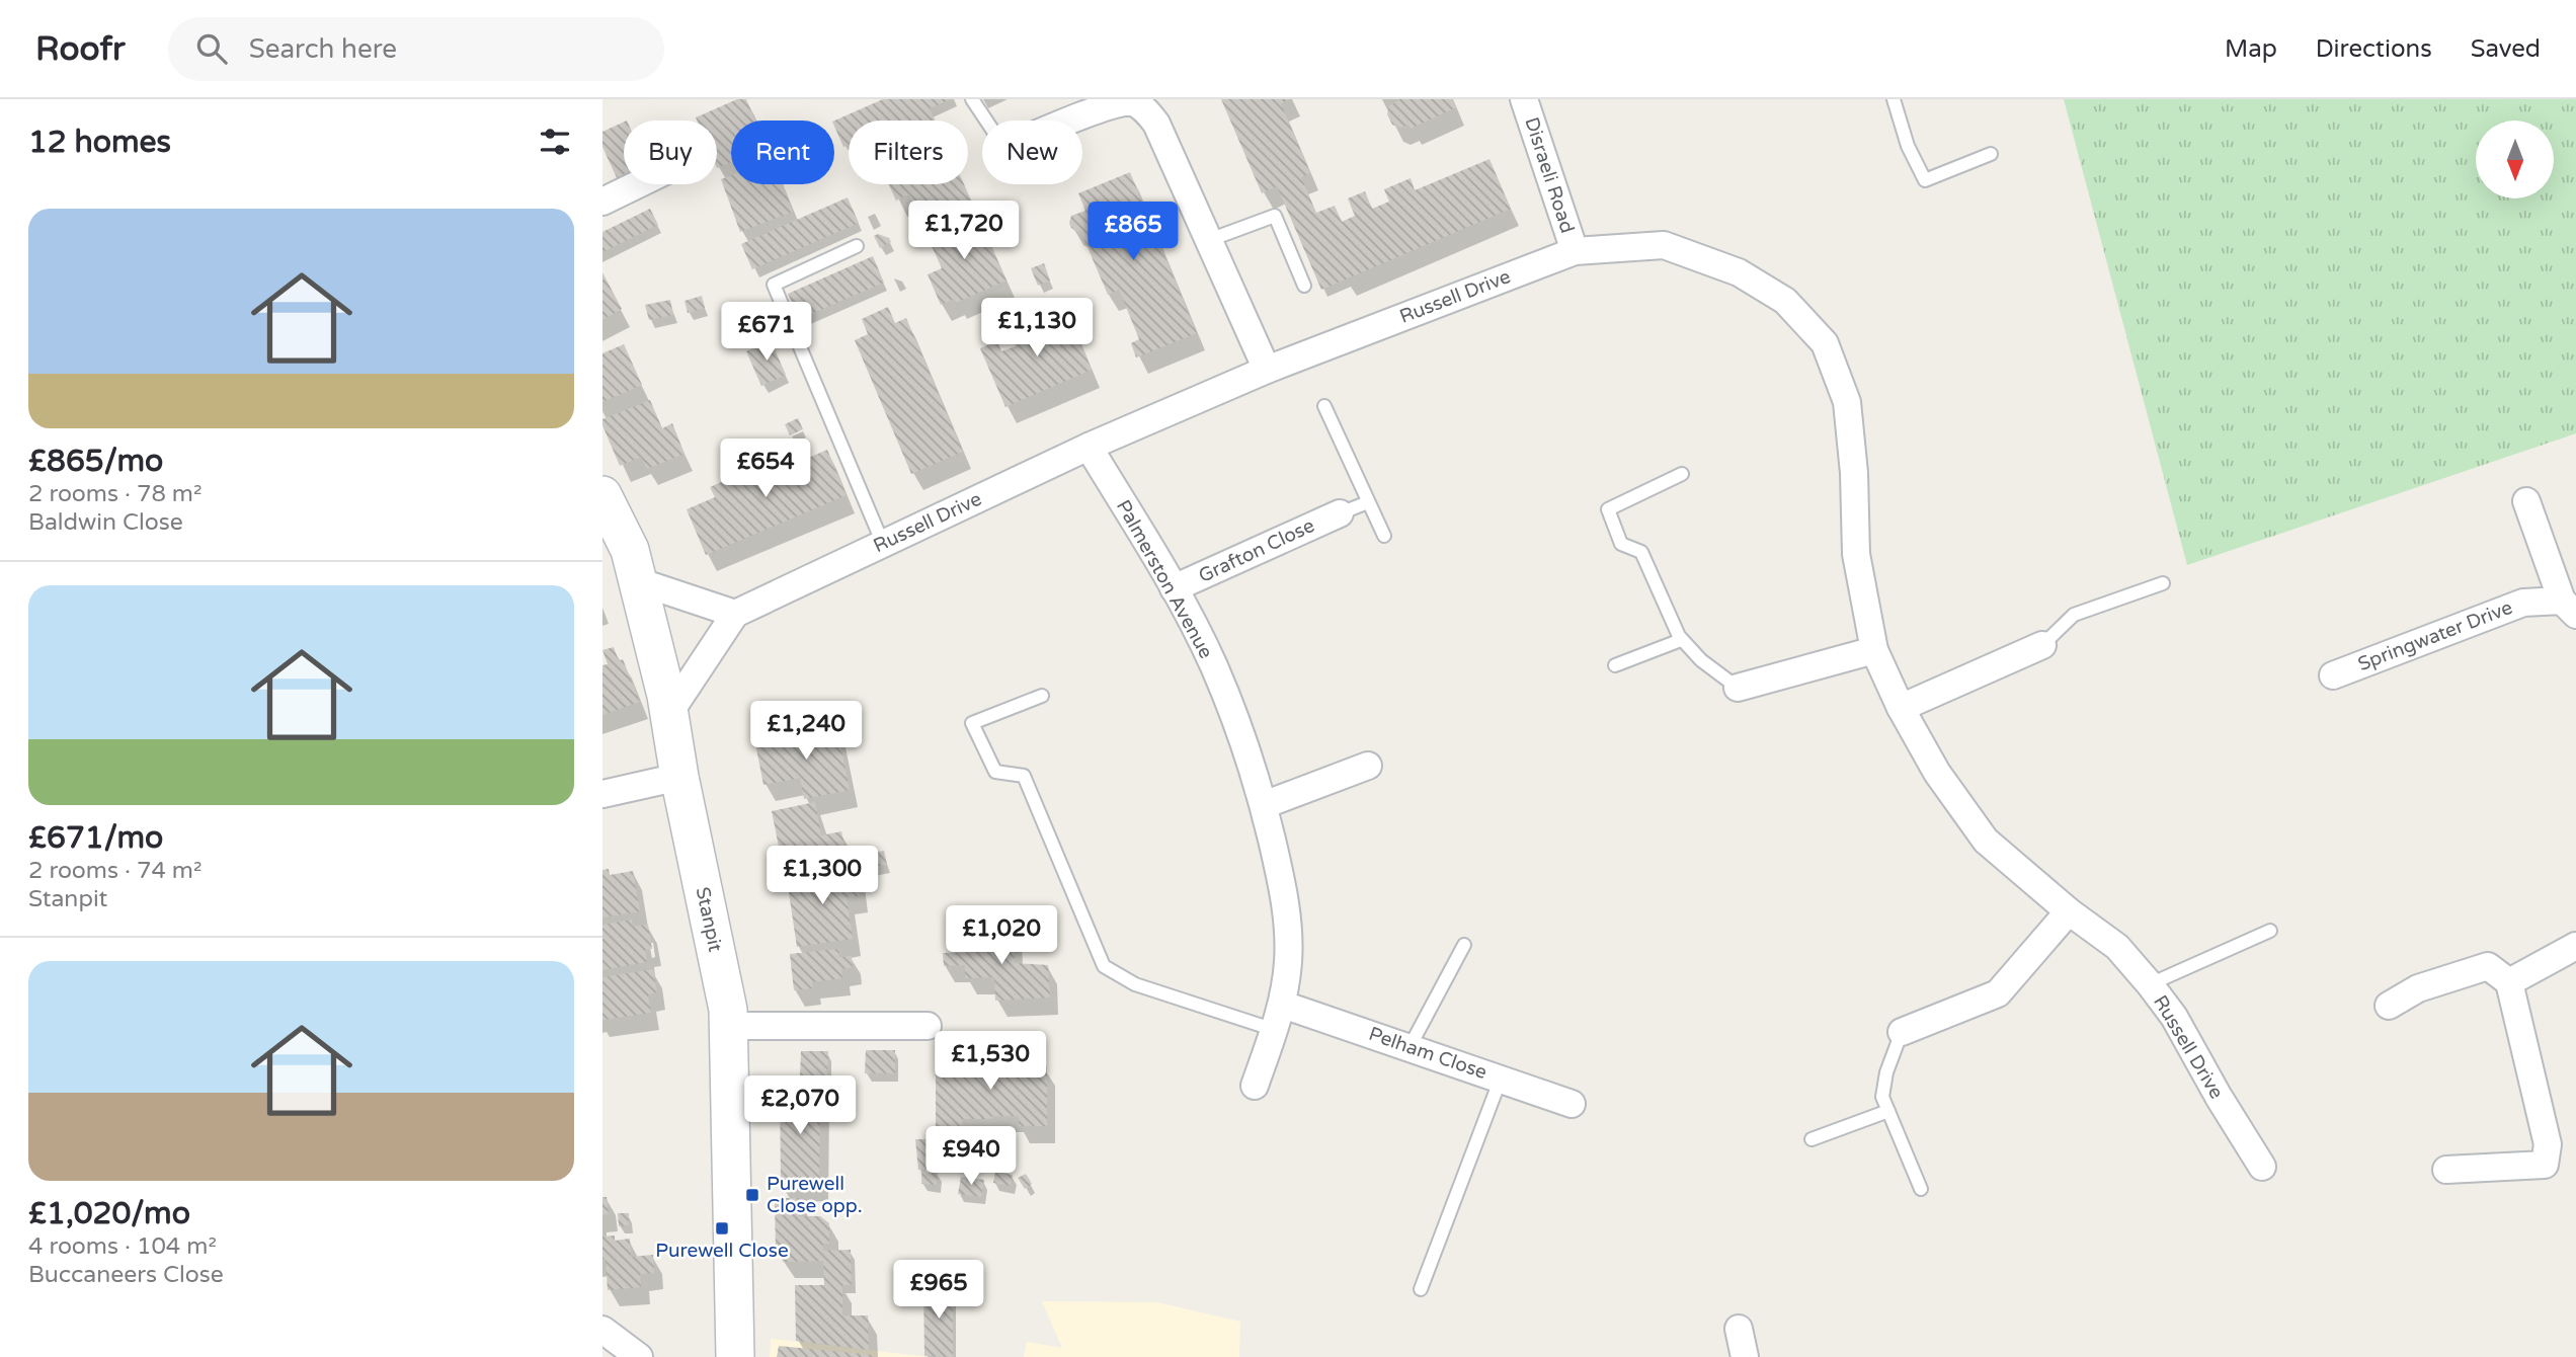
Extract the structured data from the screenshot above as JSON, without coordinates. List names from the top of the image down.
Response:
{
  "streets": {
    "street": [
      "Disraeli Road",
      "Russell Drive",
      "Grafton Close",
      "Palmerston Avenue",
      "Springwater Drive",
      "Stanpit",
      "Pelham Close"
    ]
  },
  "crossings": [
    ["Disraeli Road", "Russell Drive"],
    ["Russell Drive", "Palmerston Avenue"],
    ["Grafton Close", "Palmerston Avenue"],
    ["Palmerston Avenue", "Pelham Close"]
  ],
  "places": {
    "transit": ["Purewell Close opp.", "Purewell Close"]
  },
  "north": "bottom",
  "page": {
    "header": "Roofr",
    "search": "Search here",
    "nav": ["Map", "Directions", "Saved"],
    "heading": "12 homes",
    "chip": [
      "Buy",
      "Rent",
      "Filters",
      "New"
    ],
    "list": [
      {
        "name": "£865/mo",
        "note": "2 rooms · 78 m² · Baldwin Close"
      },
      {
        "name": "£671/mo",
        "note": "2 rooms · 74 m² · Stanpit"
      },
      {
        "name": "£1,020/mo",
        "note": "4 rooms · 104 m² · Buccaneers Close"
      }
    ],
    "price": [
      "£1,720",
      "£865",
      "£1,130",
      "£671",
      "£654",
      "£1,240",
      "£1,300",
      "£1,020",
      "£1,530",
      "£2,070",
      "£940",
      "£965"
    ]
  }
}
